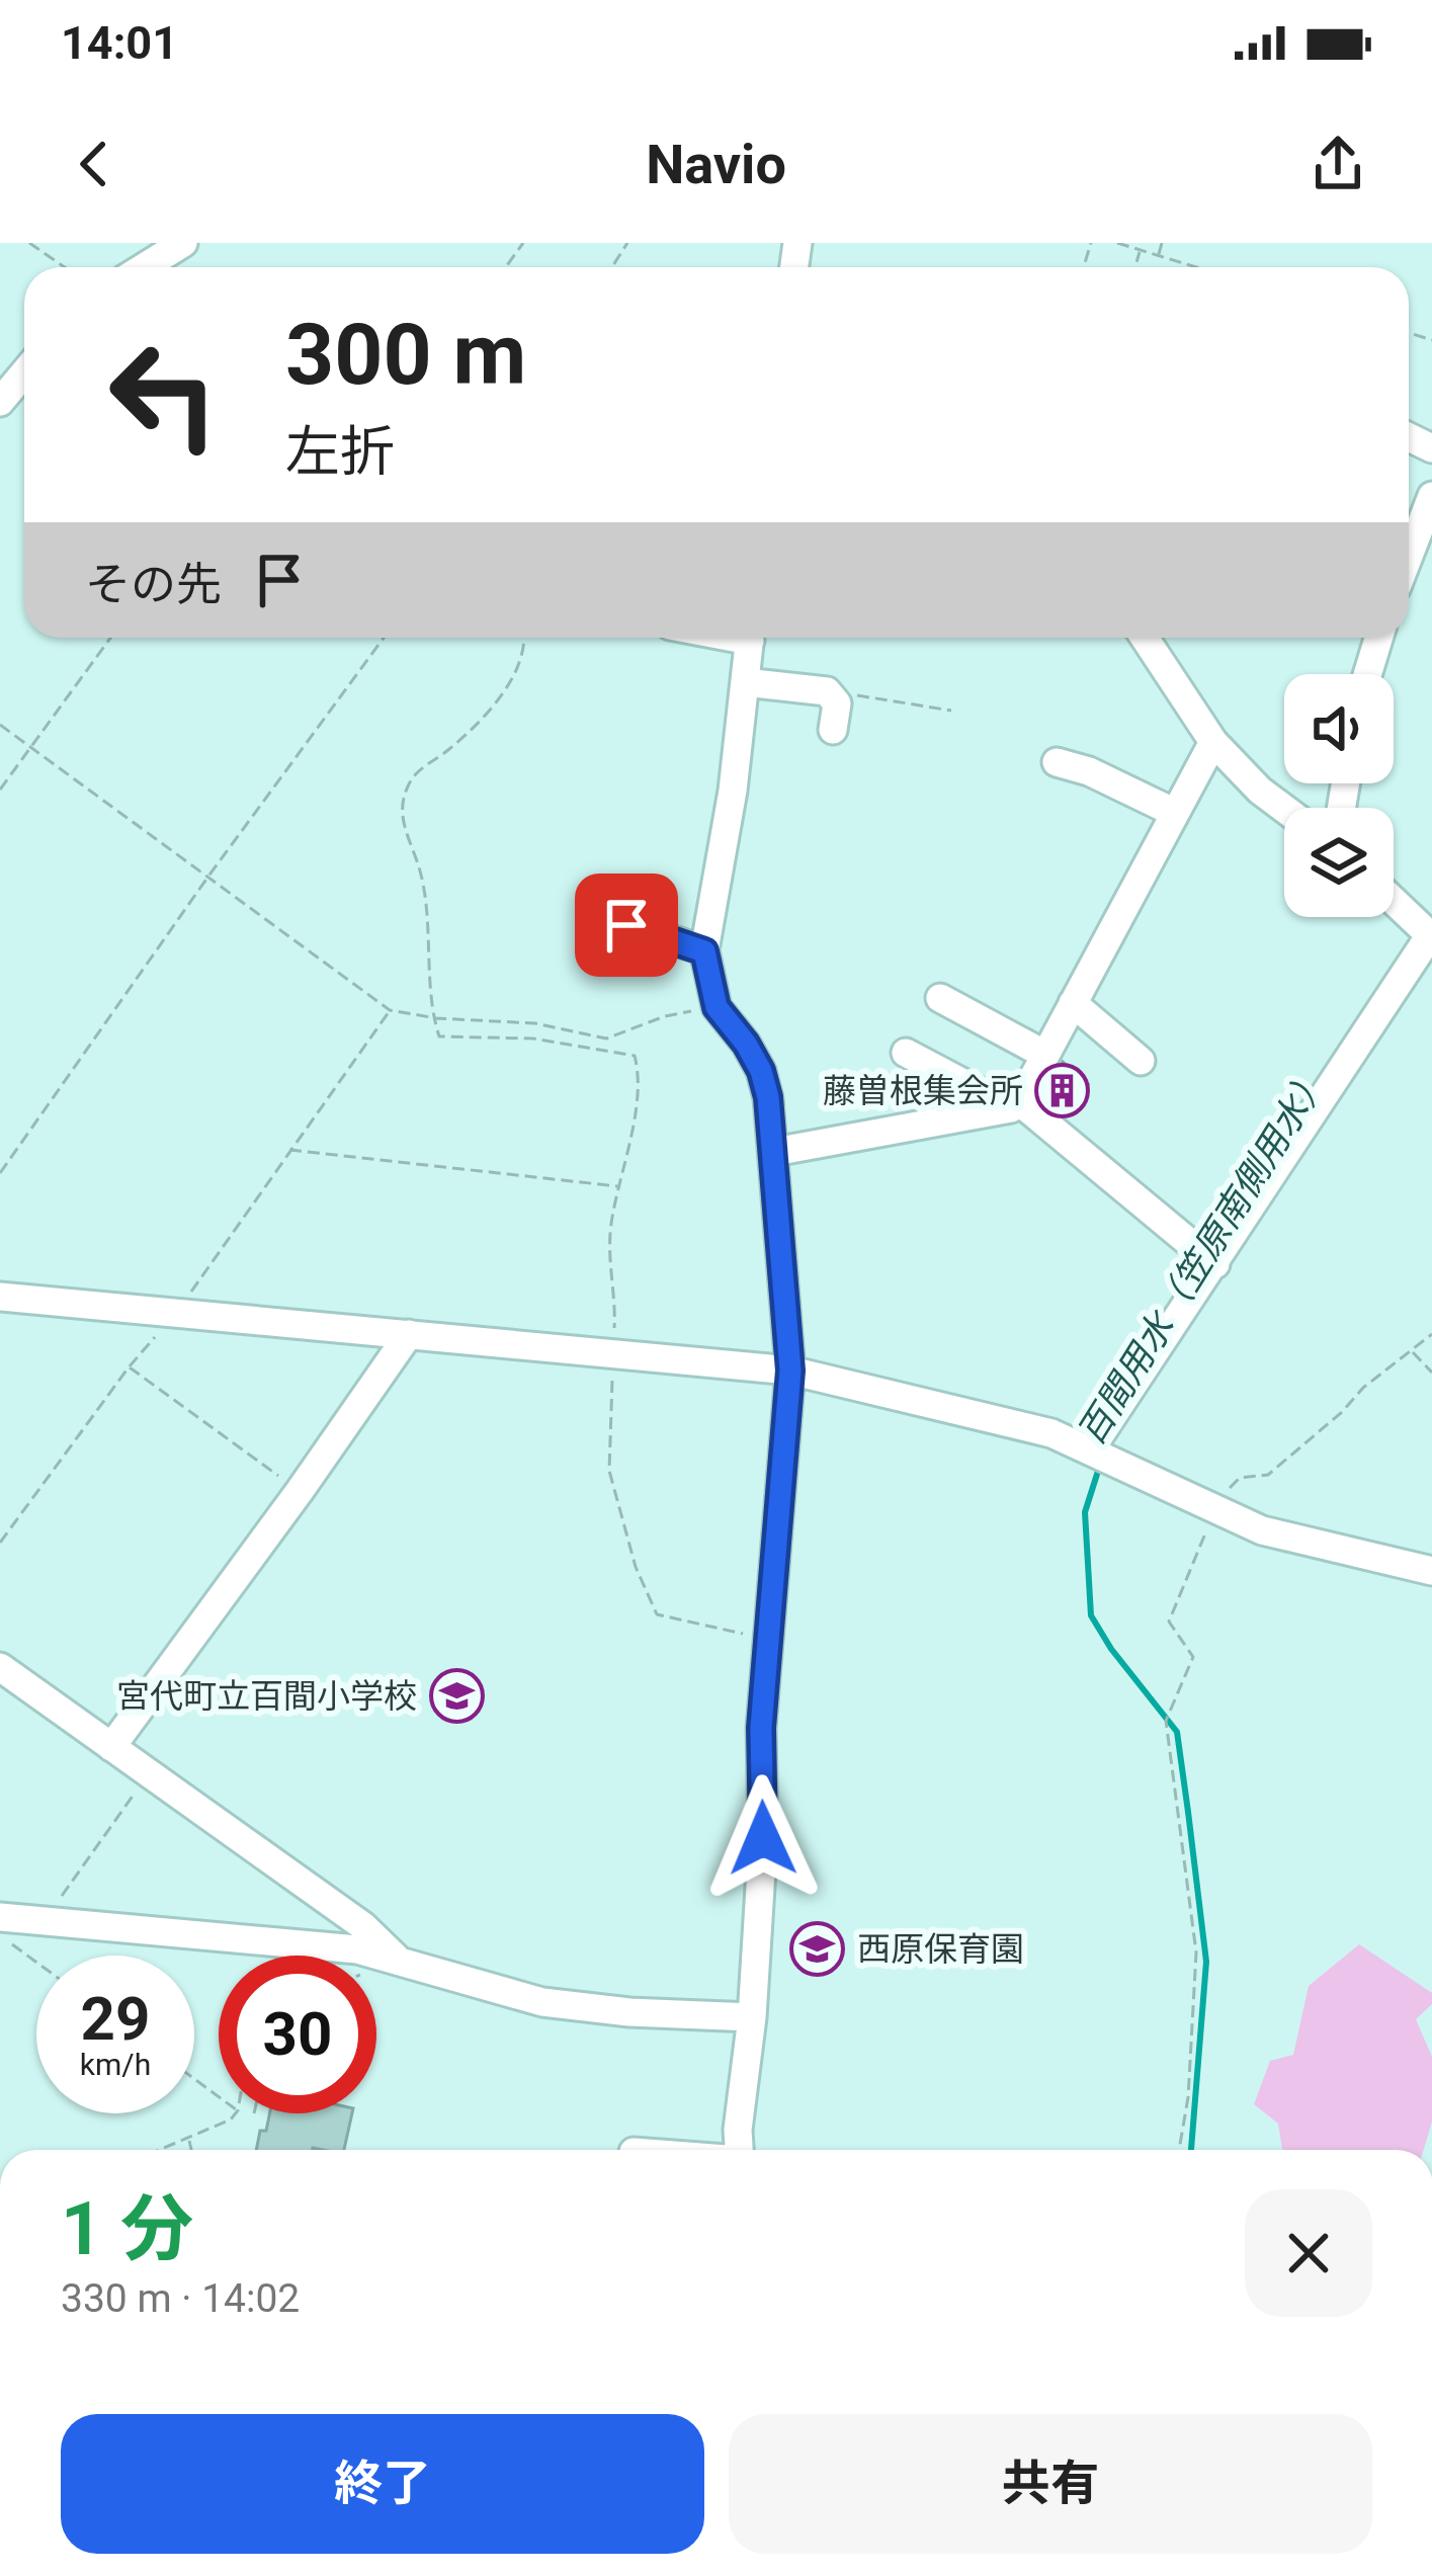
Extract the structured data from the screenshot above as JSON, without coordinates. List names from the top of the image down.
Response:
{
  "water": ["百間用水（笠原南側用水）"],
  "places": {
    "building": ["藤曽根集会所"],
    "school or university": ["宮代町立百間小学校", "西原保育園"]
  },
  "page": {
    "status": "14:01",
    "header": "Navio",
    "turn": ["300 m", "左折"],
    "then": "その先",
    "speed": "29 km/h",
    "limit": "30",
    "heading": ["1 分", "330 m · 14:02"],
    "buttons": ["終了", "共有"]
  }
}
